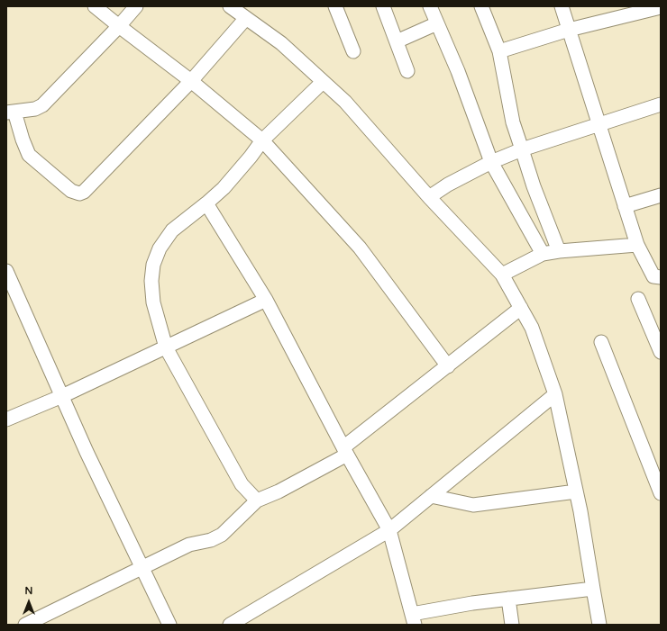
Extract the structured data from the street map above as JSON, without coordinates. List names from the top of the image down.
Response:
{
  "north": "top"
}
